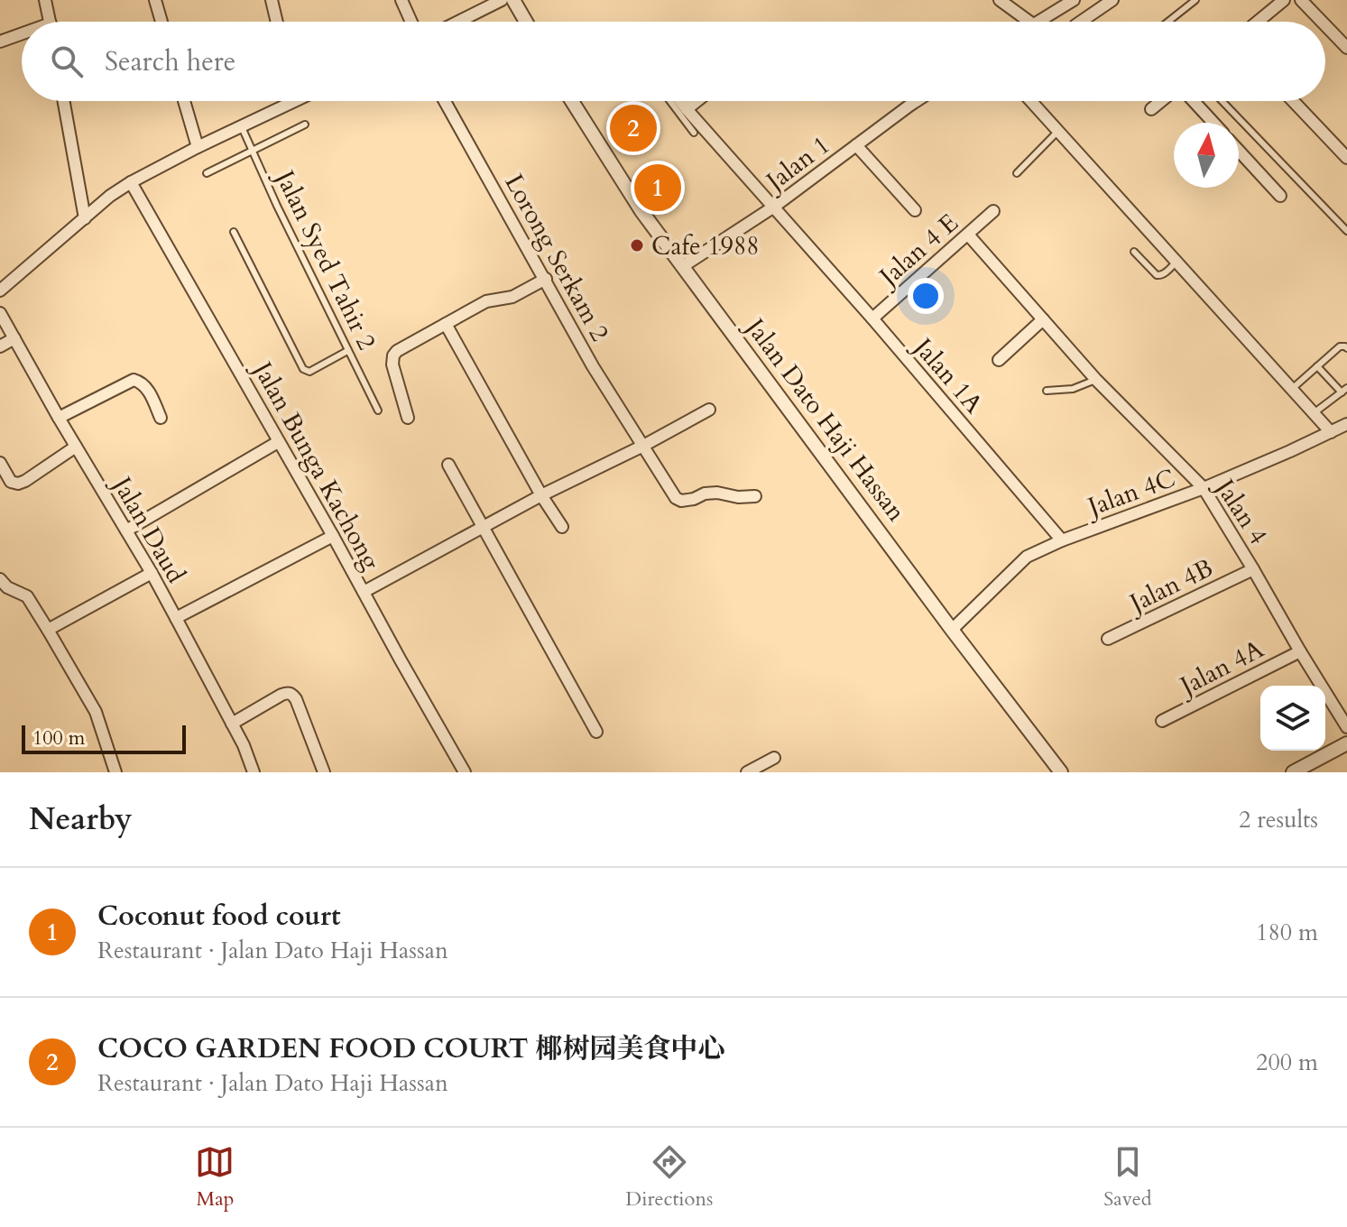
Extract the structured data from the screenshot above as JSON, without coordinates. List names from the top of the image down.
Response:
{
  "streets": {
    "street": [
      "Jalan 1",
      "Jalan 4 E",
      "Lorong Serkam 2",
      "Jalan 1A",
      "Jalan Dato Haji Hassan",
      "Jalan Bunga Kachong",
      "Jalan 4C",
      "Jalan 4",
      "Jalan Daud",
      "Jalan 4B",
      "Jalan 4A"
    ],
    "lane": ["Jalan Syed Tahir 2"]
  },
  "crossings": [
    ["Jalan 1", "Jalan 1A"],
    ["Jalan 1", "Jalan Dato Haji Hassan"],
    ["Jalan 4 E", "Jalan 1A"],
    ["Jalan 4 E", "Jalan 4"],
    ["Jalan 1A", "Jalan 4C"],
    ["Jalan Dato Haji Hassan", "Jalan 4C"],
    ["Jalan 4C", "Jalan 4"],
    ["Jalan 4", "Jalan 4B"],
    ["Jalan 4", "Jalan 4A"]
  ],
  "places": ["Cafe 1988"],
  "scale_bar": "100 m",
  "north": "top",
  "page": {
    "search": "Search here",
    "pins": ["2", "1"],
    "scale": "100 m",
    "heading": ["Nearby", "2 results"],
    "list": [
      {
        "mark": "1",
        "name": "Coconut food court",
        "note": "Restaurant · Jalan Dato Haji Hassan",
        "value": "180 m"
      },
      {
        "mark": "2",
        "name": "COCO GARDEN FOOD COURT 椰树园美食中心",
        "note": "Restaurant · Jalan Dato Haji Hassan",
        "value": "200 m"
      }
    ],
    "nav": ["Map", "Directions", "Saved"]
  }
}
